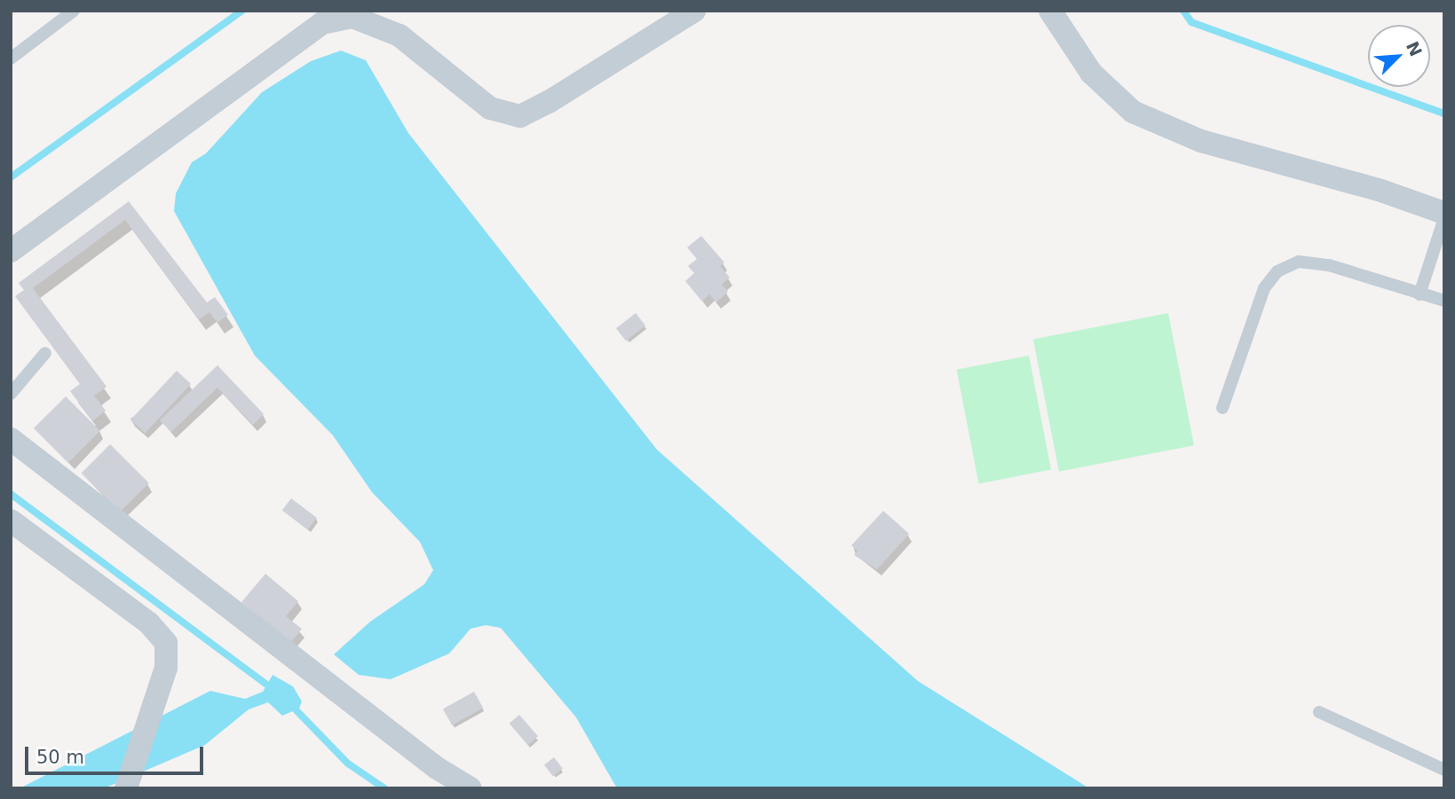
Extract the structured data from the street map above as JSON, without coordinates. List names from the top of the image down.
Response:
{
  "scale_bar": "50 m",
  "north": "top right"
}
